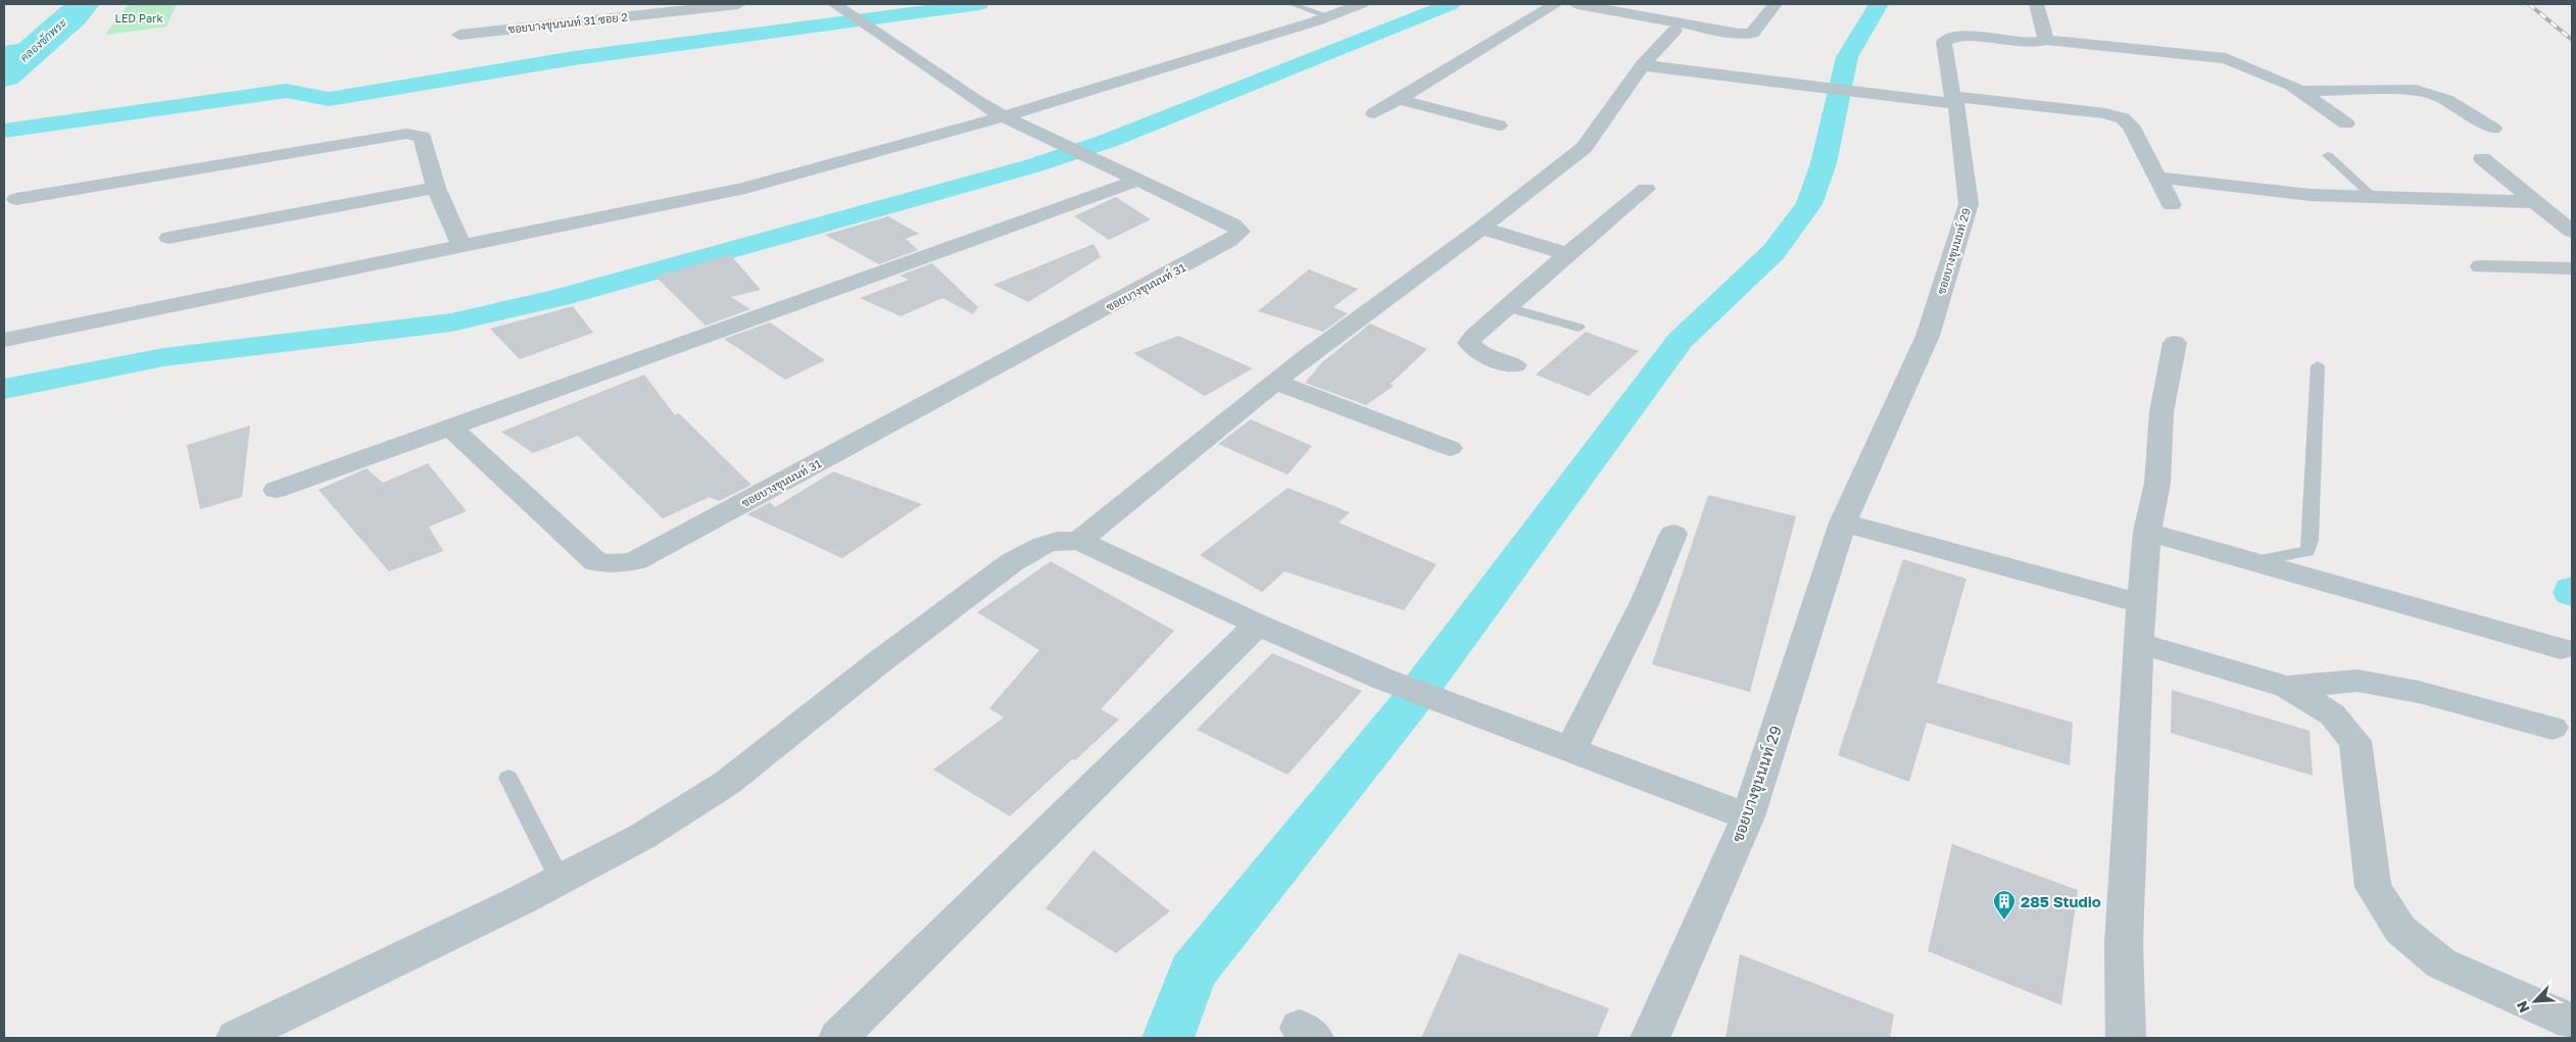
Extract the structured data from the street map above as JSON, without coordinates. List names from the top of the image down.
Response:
{
  "streets": {
    "street": ["ซอยบางขุนนนท์ 31 ซอย 2", "ซอยบางขุนนนท์ 29", "ซอยบางขุนนนท์ 31"]
  },
  "water": ["คลองชักพระ"],
  "parks": ["LED Park"],
  "places": {
    "building": ["285 Studio"]
  },
  "north": "bottom left"
}
